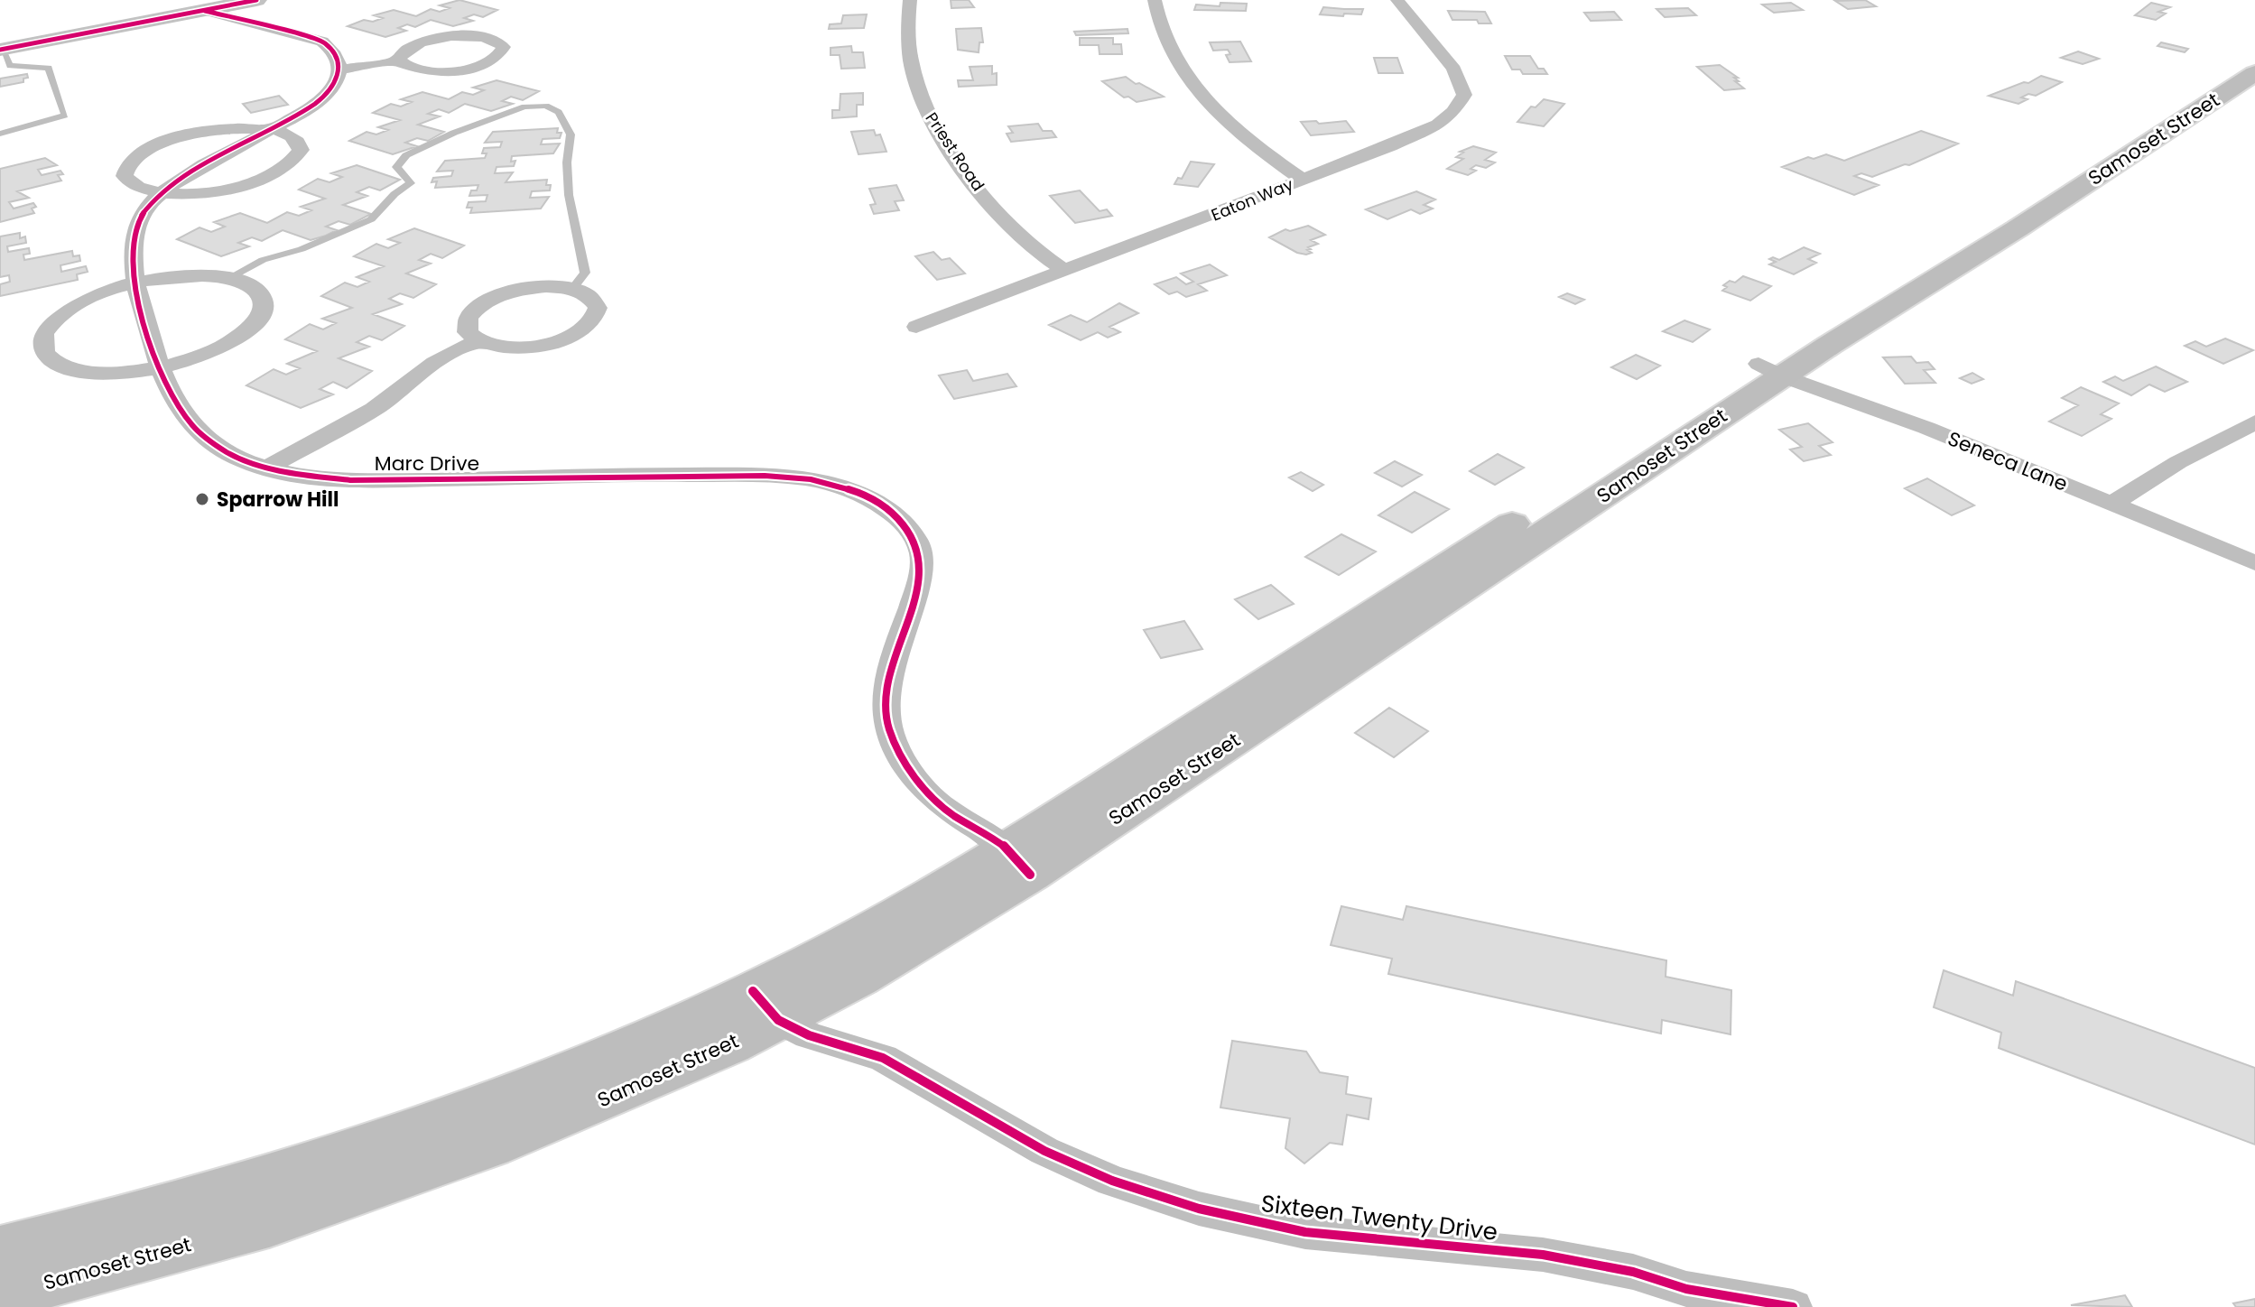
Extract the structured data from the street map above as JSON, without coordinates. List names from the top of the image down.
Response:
{
  "streets": {
    "highway": ["Samoset Street"],
    "street": [
      "Priest Road",
      "Eaton Way",
      "Seneca Lane",
      "Marc Drive",
      "Sixteen Twenty Drive"
    ]
  },
  "crossings": [
    ["Samoset Street", "Seneca Lane"],
    ["Samoset Street", "Marc Drive"],
    ["Samoset Street", "Sixteen Twenty Drive"],
    ["Priest Road", "Eaton Way"]
  ],
  "places": ["Sparrow Hill"]
}
